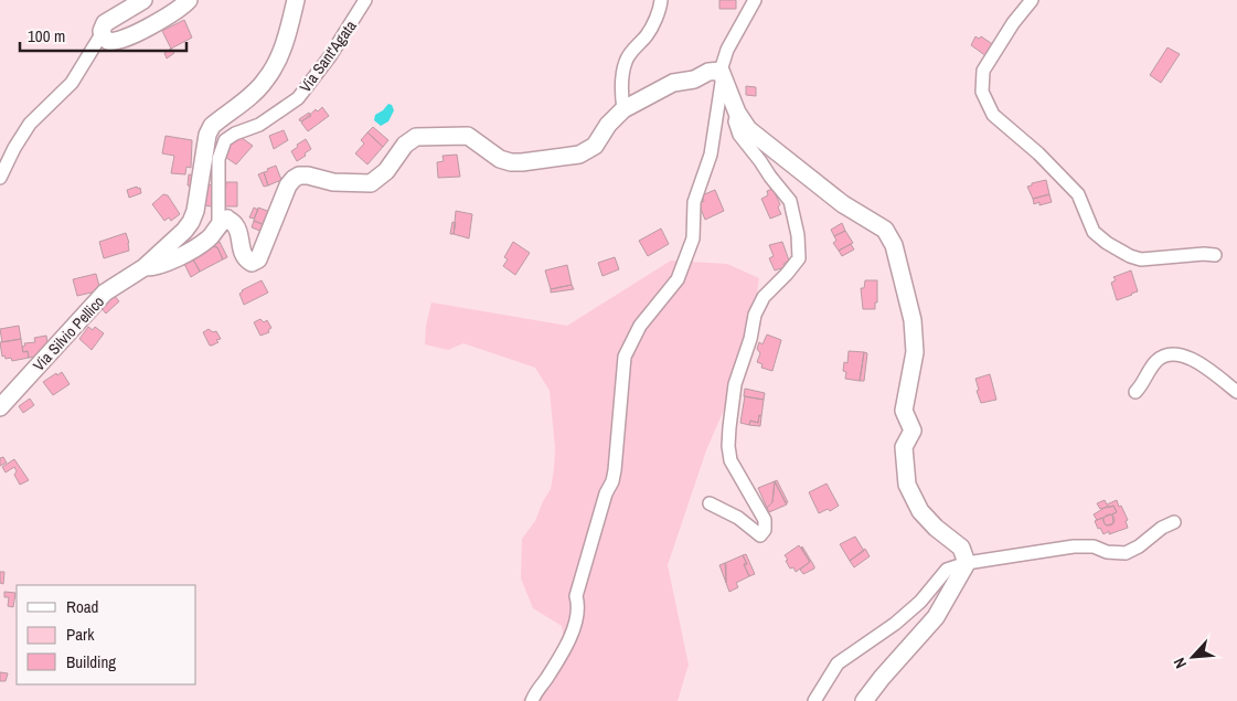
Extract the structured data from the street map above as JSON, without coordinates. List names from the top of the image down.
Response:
{
  "streets": {
    "street": ["Via Sant'Agata", "Via Silvio Pellico"]
  },
  "legend": ["Road", "Park", "Building"],
  "scale_bar": "100 m",
  "north": "bottom left"
}
